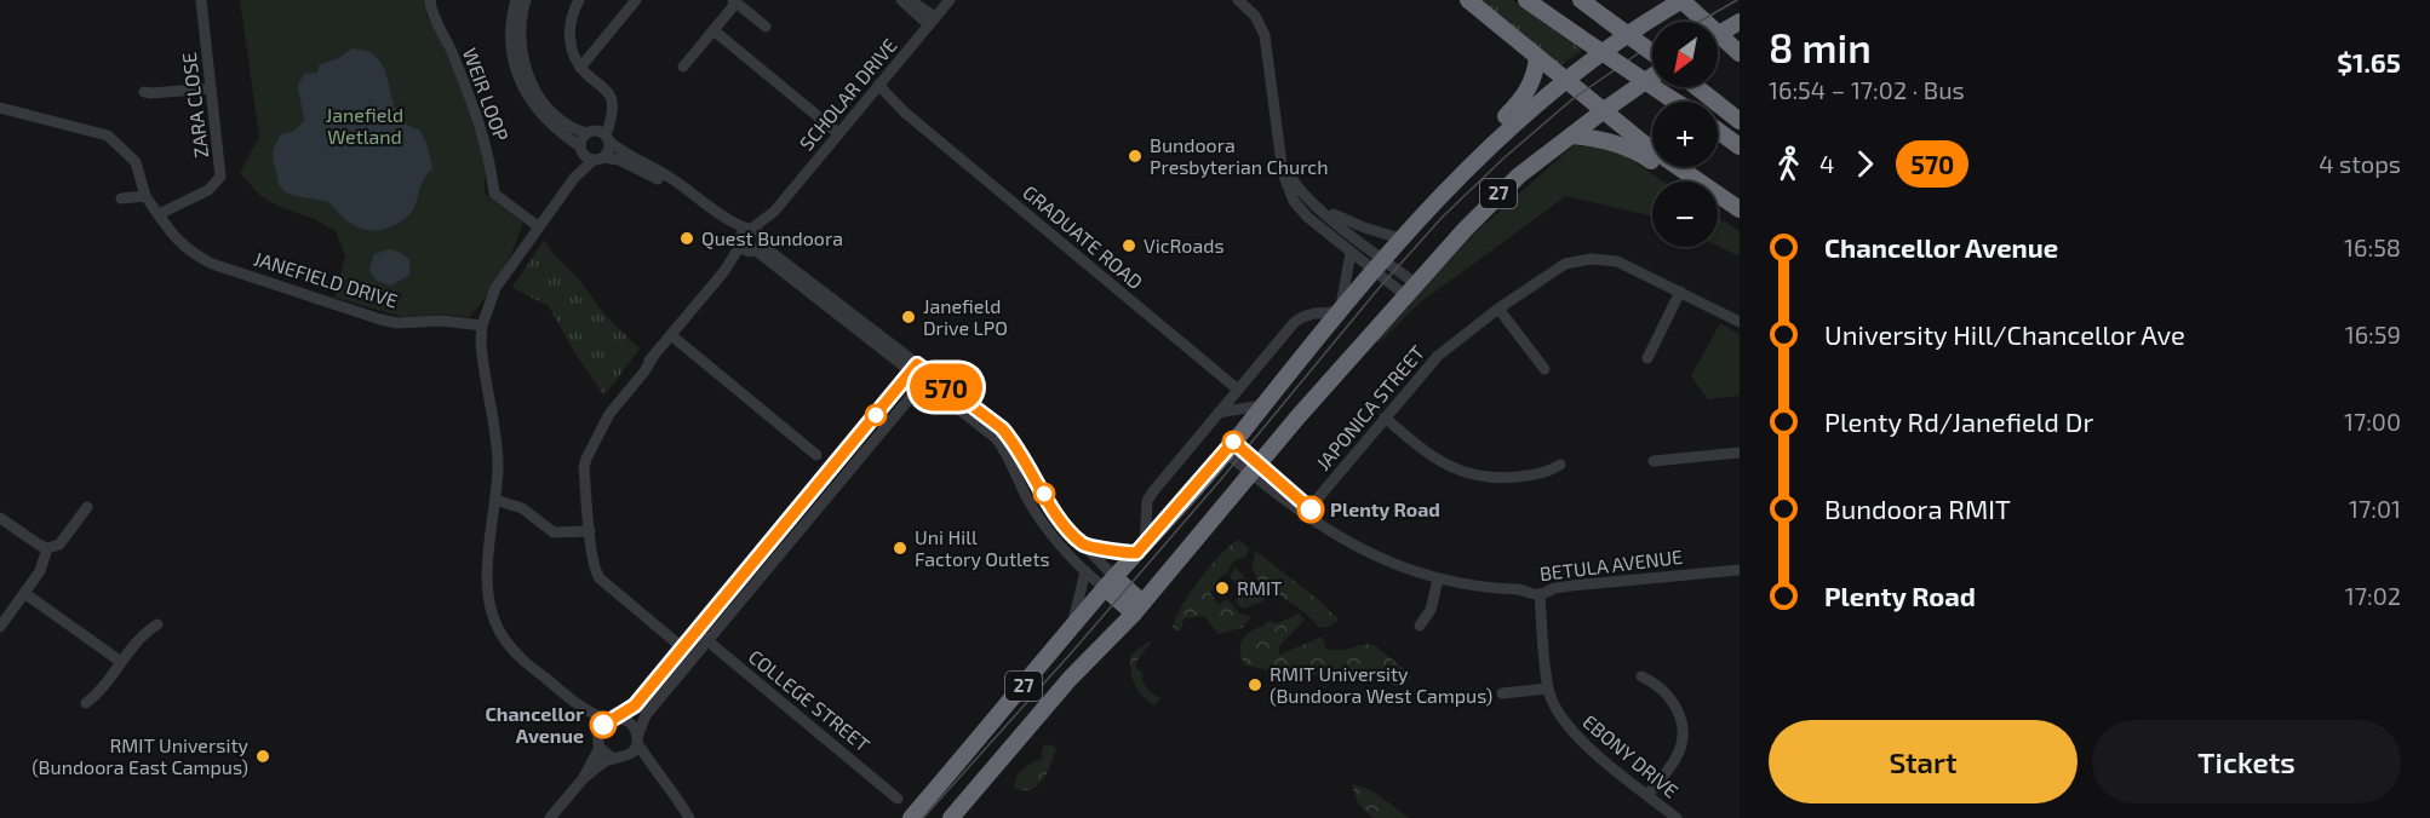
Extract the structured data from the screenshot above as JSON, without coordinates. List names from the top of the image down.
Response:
{
  "streets": {
    "highway": ["27"],
    "street": [
      "WEIR LOOP",
      "SCHOLAR DRIVE",
      "ZARA CLOSE",
      "GRADUATE ROAD",
      "JANEFIELD DRIVE",
      "JAPONICA STREET",
      "BETULA AVENUE",
      "COLLEGE STREET",
      "EBONY DRIVE"
    ]
  },
  "crossings": [
    ["SCHOLAR DRIVE", "GRADUATE ROAD"],
    ["ZARA CLOSE", "JANEFIELD DRIVE"],
    ["27", "BETULA AVENUE"],
    ["JAPONICA STREET", "BETULA AVENUE"],
    ["BETULA AVENUE", "EBONY DRIVE"]
  ],
  "parks": ["Janefield Wetland"],
  "places": [
    "Bundoora Presbyterian Church",
    "Quest Bundoora",
    "VicRoads",
    "Janefield Drive LPO",
    "Plenty Road",
    "Uni Hill Factory Outlets",
    "RMIT",
    "RMIT University (Bundoora West Campus)",
    "Chancellor Avenue",
    "RMIT University (Bundoora East Campus)"
  ],
  "lines": ["bus line 570"],
  "north": "bottom left",
  "page": {
    "on_map": "570",
    "heading": ["8 min", "16:54 – 17:02 · Bus", "$1.65"],
    "map_buttons": ["+", "−"],
    "legs": ["4", "570", "4 stops"],
    "list": [
      {
        "name": "Chancellor Avenue",
        "value": "16:58"
      },
      {
        "name": "University Hill/Chancellor Ave",
        "value": "16:59"
      },
      {
        "name": "Plenty Rd/Janefield Dr",
        "value": "17:00"
      },
      {
        "name": "Bundoora RMIT",
        "value": "17:01"
      },
      {
        "name": "Plenty Road",
        "value": "17:02"
      }
    ],
    "buttons": ["Start", "Tickets"]
  }
}
